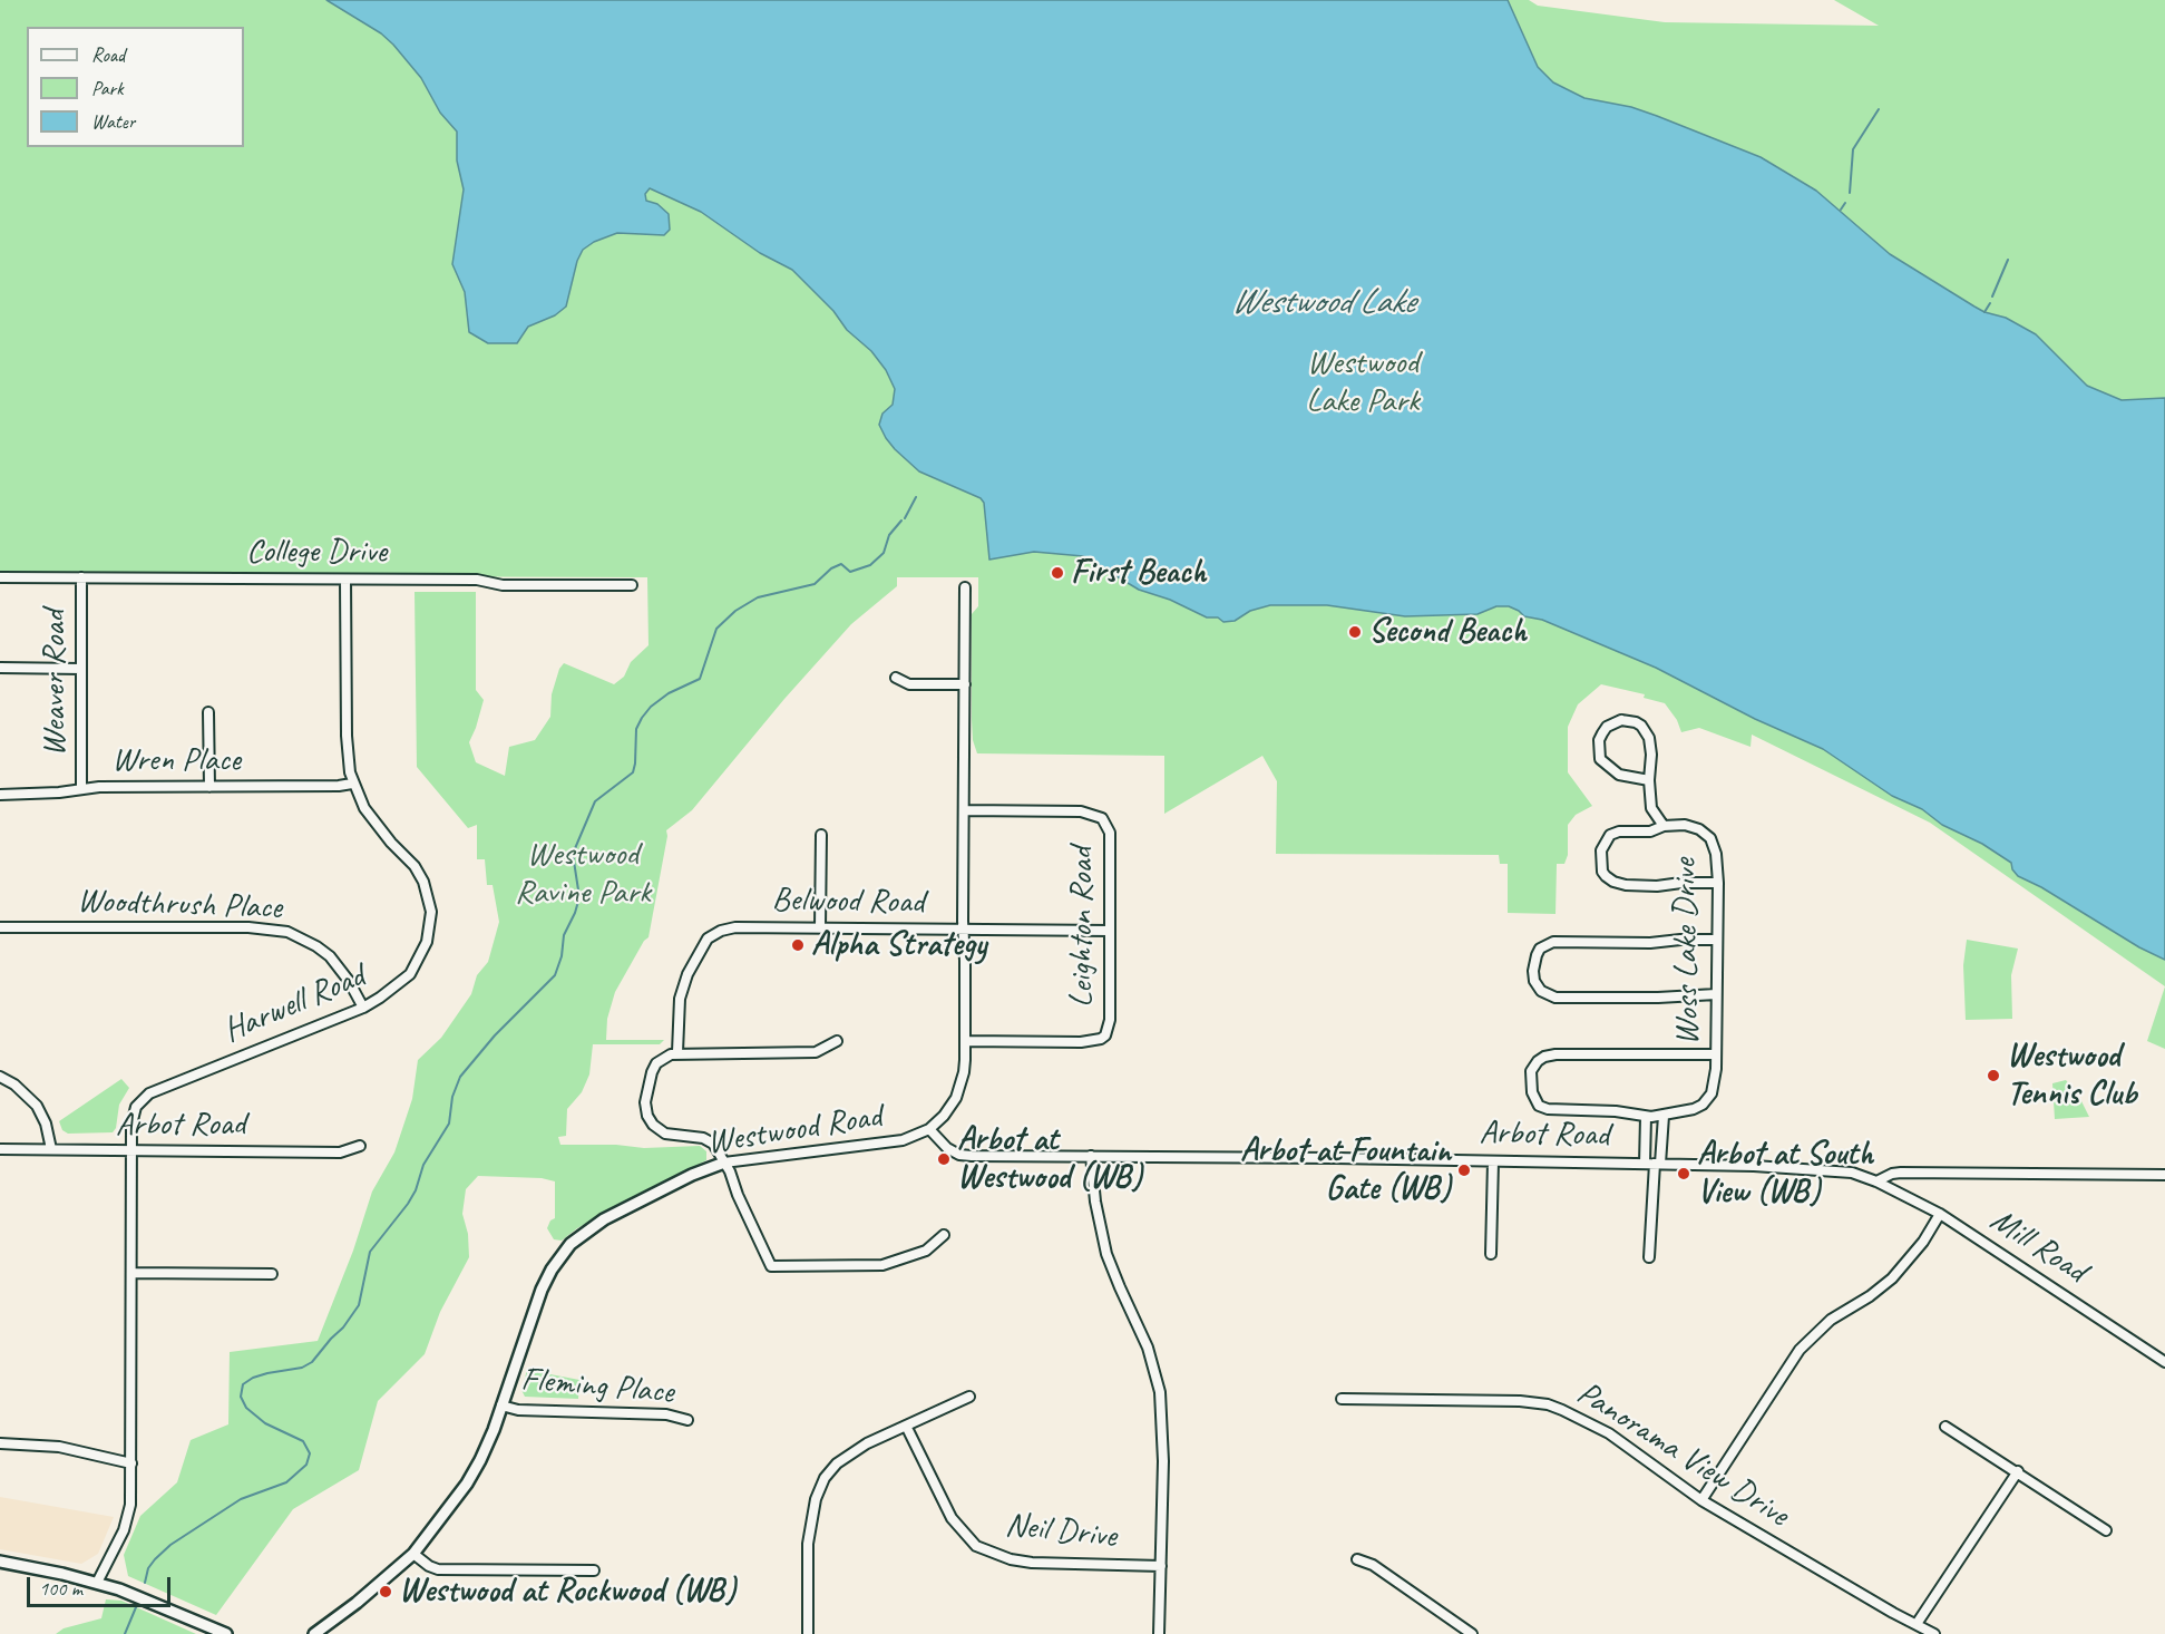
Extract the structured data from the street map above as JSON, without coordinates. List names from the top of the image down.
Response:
{
  "streets": {
    "street": [
      "College Drive",
      "Weaver Road",
      "Wren Place",
      "Belwood Road",
      "Woodthrush Place",
      "Leighton Road",
      "Woss Lake Drive",
      "Harwell Road",
      "Arbot Road",
      "Westwood Road",
      "Mill Road",
      "Fleming Place",
      "Panorama View Drive",
      "Neil Drive"
    ]
  },
  "crossings": [
    ["College Drive", "Weaver Road"],
    ["College Drive", "Harwell Road"],
    ["Weaver Road", "Wren Place"],
    ["Wren Place", "Harwell Road"],
    ["Belwood Road", "Leighton Road"],
    ["Belwood Road", "Westwood Road"],
    ["Woodthrush Place", "Harwell Road"],
    ["Leighton Road", "Westwood Road"],
    ["Harwell Road", "Arbot Road"],
    ["Arbot Road", "Westwood Road"],
    ["Arbot Road", "Mill Road"],
    ["Westwood Road", "Fleming Place"]
  ],
  "water": ["Westwood Lake"],
  "parks": ["Westwood Lake Park", "Westwood Ravine Park"],
  "places": [
    "First Beach",
    "Second Beach",
    "Alpha Strategy",
    "Westwood Tennis Club",
    "Arbot at Westwood (WB)",
    "Arbot at Fountain Gate (WB)",
    "Arbot at South View (WB)",
    "Westwood at Rockwood (WB)"
  ],
  "legend": ["Road", "Park", "Water"],
  "scale_bar": "100 m"
}
